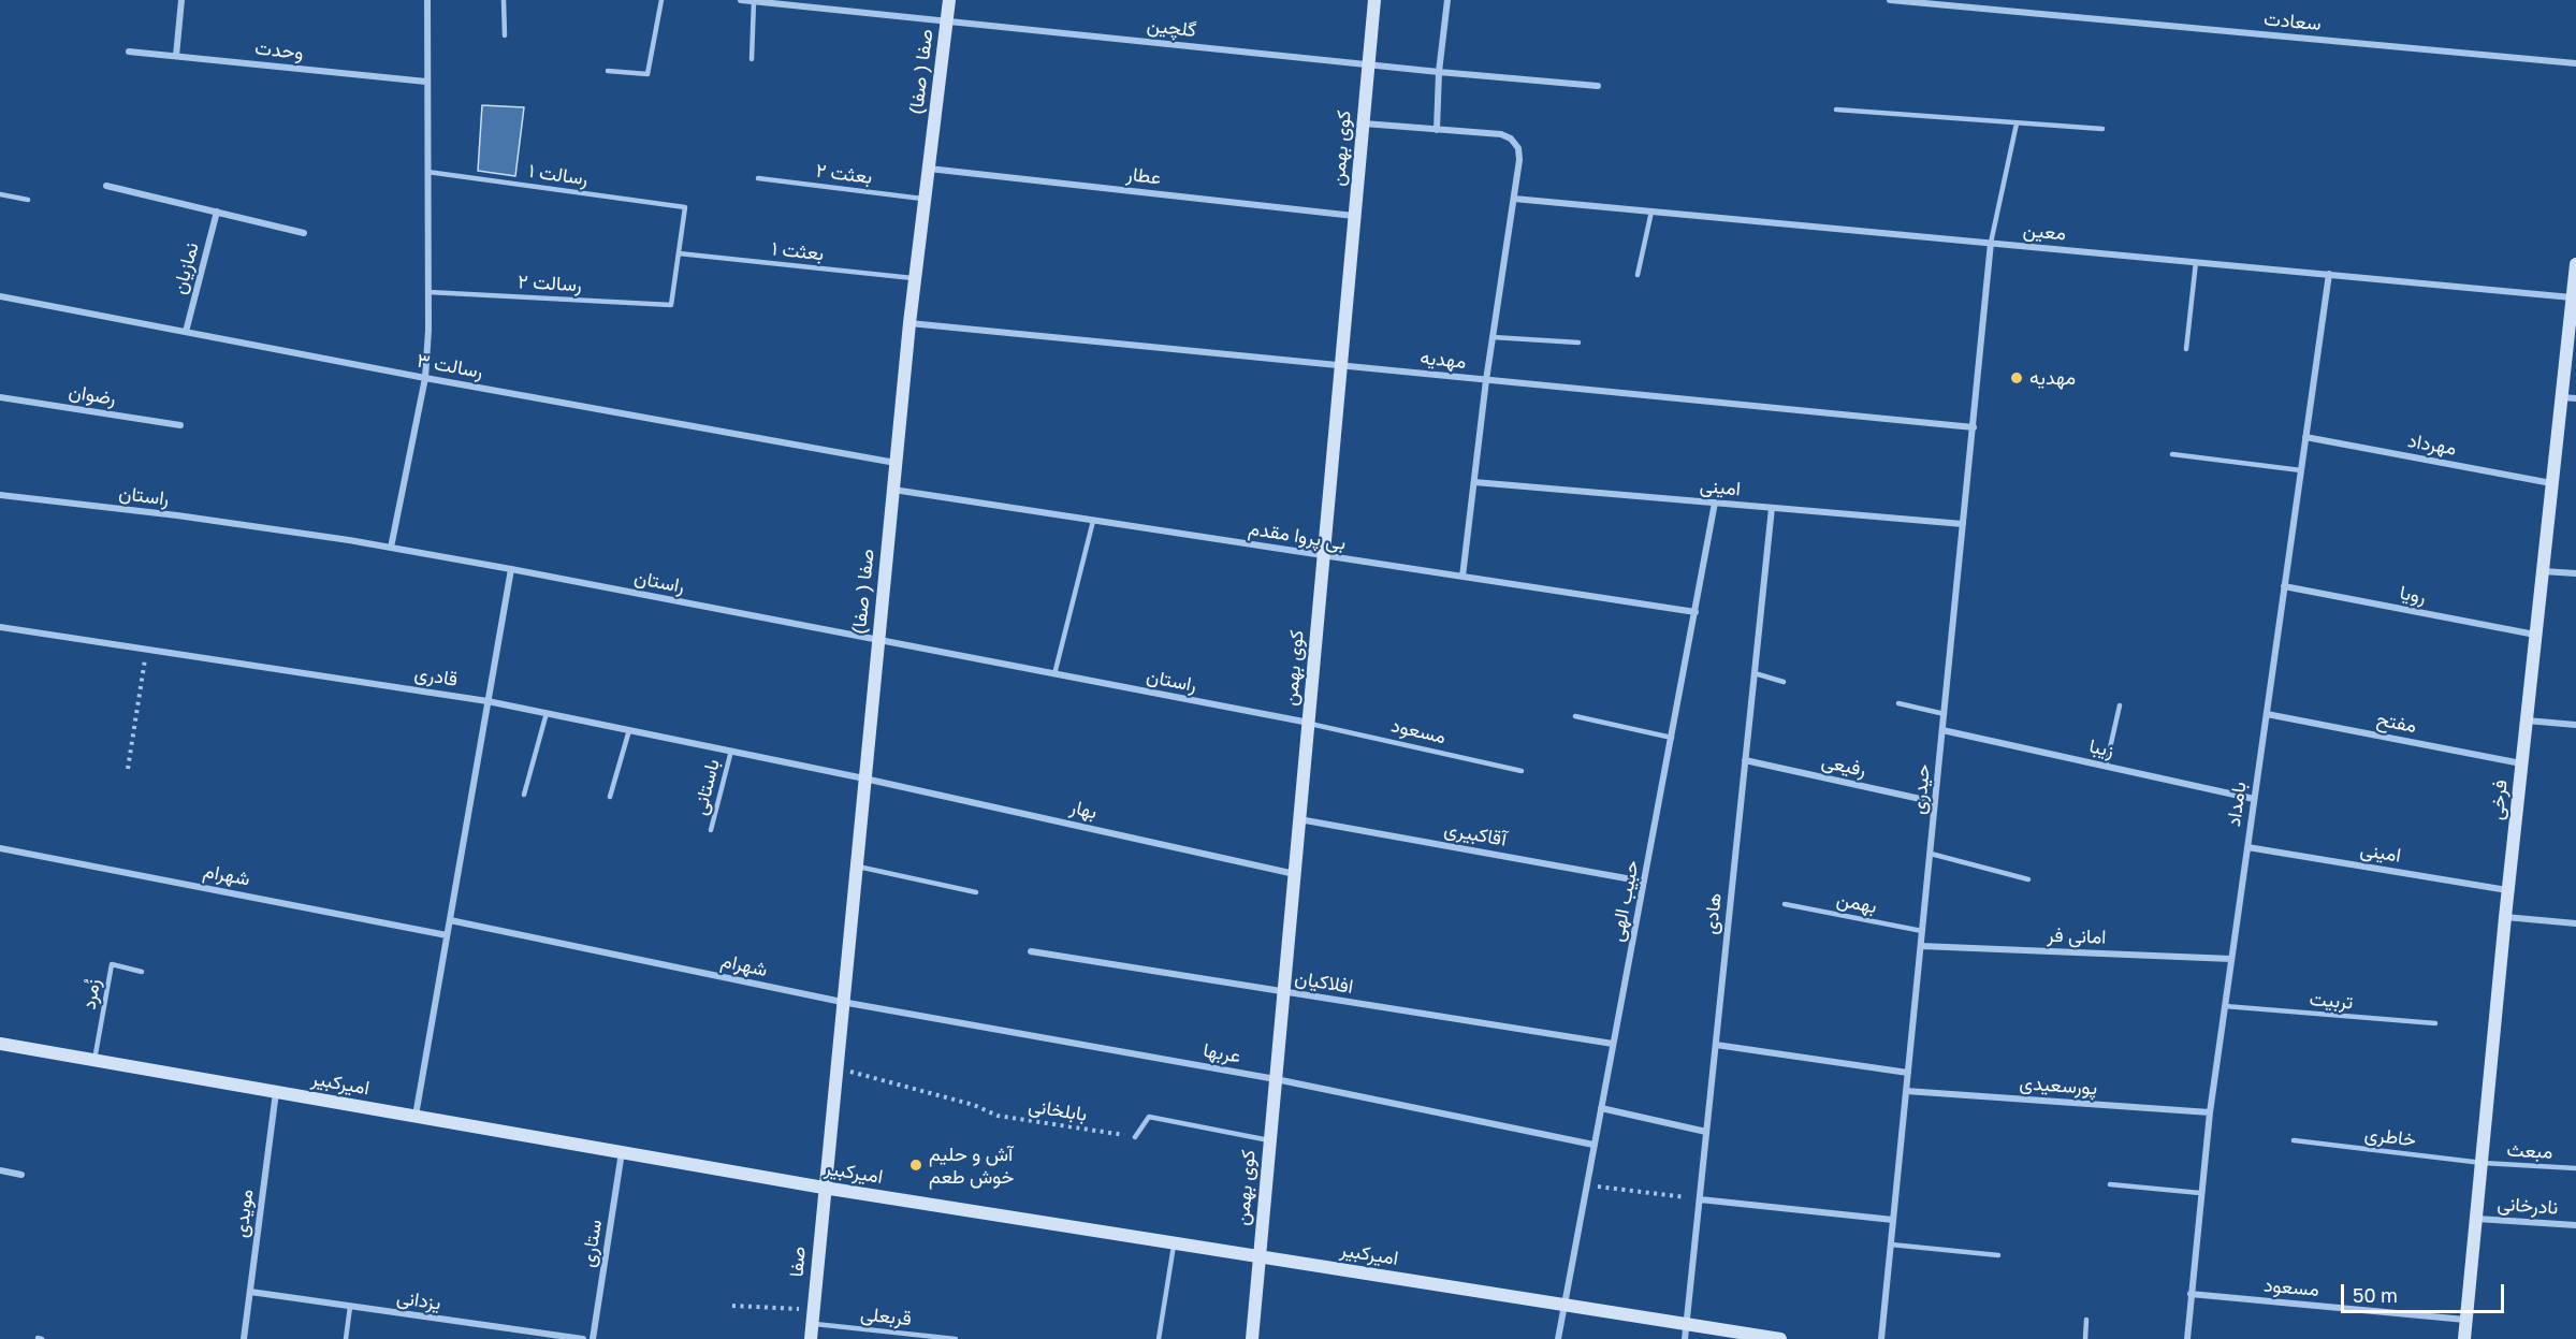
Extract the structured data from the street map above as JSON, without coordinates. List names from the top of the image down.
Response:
{
  "streets": {
    "street": [
      "سعادت",
      "گلچین",
      "وحدت",
      "صفا ( صفا)",
      "کوی بهمن",
      "عطار",
      "معین",
      "نمازیان",
      "مهدیه",
      "رسالت ۳",
      "رضوان",
      "مهرداد",
      "امینی",
      "راستان",
      "بی پروا مقدم",
      "رویا",
      "قادری",
      "مفتح",
      "مسعود",
      "زیبا",
      "رفیعی",
      "حیدری",
      "فرخی",
      "بامداد",
      "بهار",
      "آقاکبیری",
      "شهرام",
      "حبیب الهی",
      "هادی",
      "امانی فر",
      "افلاکیان",
      "عربها",
      "امیرکبیر",
      "پورسعیدی",
      "نادرخانی",
      "مویدی",
      "ستاری",
      "صفا",
      "یزدانی"
    ],
    "lane": [
      "بعثت ۲",
      "رسالت ۱",
      "بعثت ۱",
      "رسالت ۲",
      "باستانی",
      "بهمن",
      "زُمرد",
      "تربیت",
      "خاطری",
      "مبعث",
      "قربعلی"
    ],
    "path": ["بابلخانی"]
  },
  "crossings": [
    ["گلچین", "صفا ( صفا)"],
    ["گلچین", "کوی بهمن"],
    ["صفا ( صفا)", "بعثت ۲"],
    ["صفا ( صفا)", "عطار"],
    ["صفا ( صفا)", "بعثت ۱"],
    ["صفا ( صفا)", "مهدیه"],
    ["صفا ( صفا)", "رسالت ۳"],
    ["صفا ( صفا)", "راستان"],
    ["صفا ( صفا)", "بی پروا مقدم"],
    ["صفا ( صفا)", "قادری"],
    ["صفا ( صفا)", "بهار"],
    ["صفا ( صفا)", "شهرام"],
    ["صفا ( صفا)", "عربها"],
    ["صفا ( صفا)", "امیرکبیر"],
    ["صفا ( صفا)", "بابلخانی"],
    ["صفا ( صفا)", "صفا"],
    ["کوی بهمن", "عطار"],
    ["کوی بهمن", "مهدیه"],
    ["کوی بهمن", "راستان"],
    ["کوی بهمن", "بی پروا مقدم"],
    ["کوی بهمن", "مسعود"],
    ["کوی بهمن", "بهار"],
    ["کوی بهمن", "آقاکبیری"],
    ["کوی بهمن", "افلاکیان"],
    ["کوی بهمن", "عربها"],
    ["کوی بهمن", "امیرکبیر"],
    ["رسالت ۱", "بعثت ۱"],
    ["رسالت ۱", "رسالت ۲"],
    ["معین", "حیدری"],
    ["معین", "فرخی"],
    ["معین", "بامداد"],
    ["بعثت ۱", "رسالت ۲"],
    ["نمازیان", "رسالت ۳"],
    ["مهدیه", "حیدری"],
    ["مهرداد", "فرخی"],
    ["مهرداد", "بامداد"],
    ["امینی", "حیدری"],
    ["امینی", "فرخی"],
    ["امینی", "بامداد"],
    ["امینی", "حبیب الهی"],
    ["امینی", "هادی"],
    ["راستان", "مسعود"],
    ["بی پروا مقدم", "حبیب الهی"],
    ["رویا", "فرخی"],
    ["رویا", "بامداد"],
    ["قادری", "باستانی"],
    ["قادری", "بهار"],
    ["مفتح", "فرخی"],
    ["مفتح", "بامداد"],
    ["مسعود", "فرخی"],
    ["مسعود", "بامداد"],
    ["زیبا", "حیدری"],
    ["زیبا", "بامداد"],
    ["رفیعی", "حیدری"],
    ["رفیعی", "هادی"],
    ["حیدری", "بهمن"],
    ["حیدری", "امانی فر"],
    ["حیدری", "پورسعیدی"],
    ["فرخی", "خاطری"],
    ["فرخی", "مبعث"],
    ["فرخی", "نادرخانی"],
    ["بامداد", "امانی فر"],
    ["بامداد", "تربیت"],
    ["بامداد", "پورسعیدی"],
    ["آقاکبیری", "حبیب الهی"],
    ["شهرام", "عربها"],
    ["حبیب الهی", "افلاکیان"],
    ["حبیب الهی", "عربها"],
    ["حبیب الهی", "امیرکبیر"],
    ["هادی", "امیرکبیر"],
    ["زُمرد", "امیرکبیر"],
    ["امیرکبیر", "مویدی"],
    ["امیرکبیر", "ستاری"],
    ["امیرکبیر", "صفا"],
    ["خاطری", "مبعث"],
    ["مویدی", "یزدانی"],
    ["صفا", "قربعلی"]
  ],
  "places": ["مهدیه", "آش و حلیم خوش طعم"],
  "scale_bar": "50 m"
}
